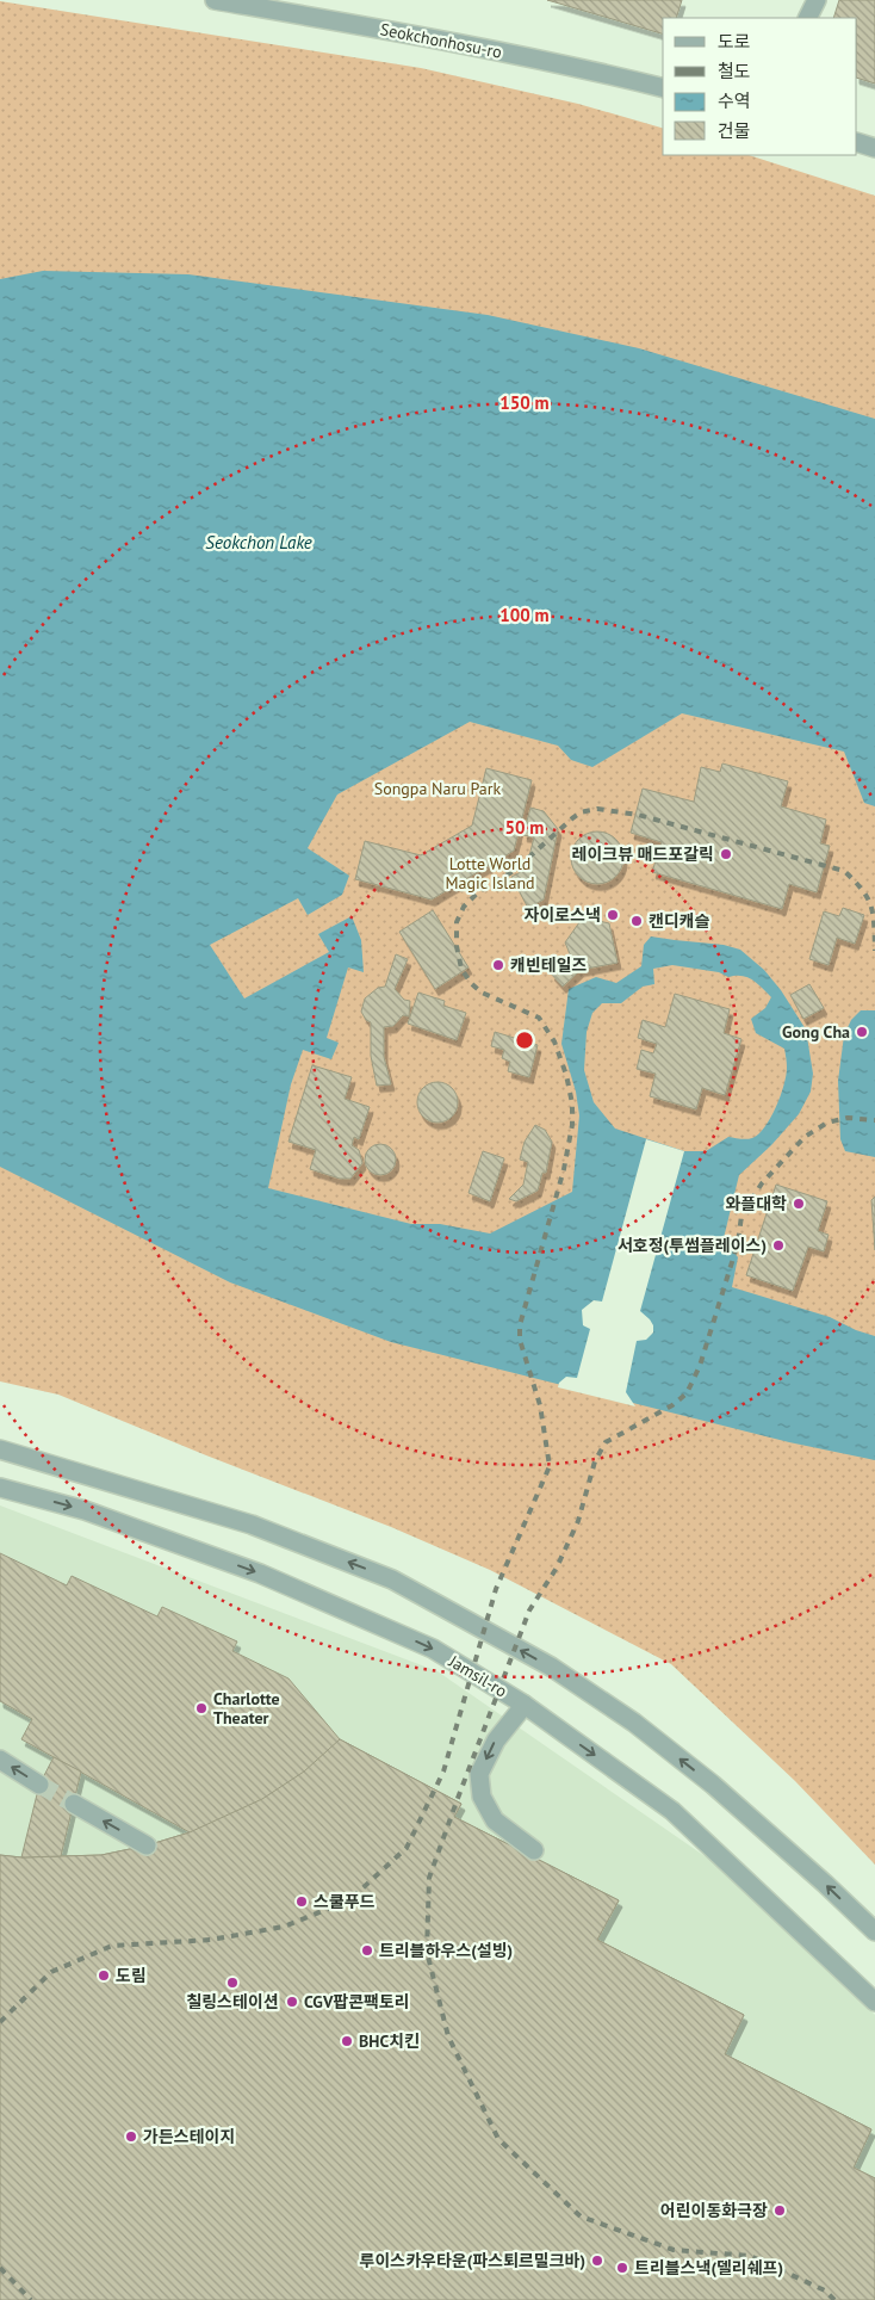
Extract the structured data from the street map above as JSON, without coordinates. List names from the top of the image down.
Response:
{
  "streets": {
    "street": ["Seokchonhosu-ro", "Jamsil-ro"]
  },
  "water": ["Seokchon Lake"],
  "parks": ["Songpa Naru Park", "Lotte World Magic Island"],
  "places": [
    "레이크뷰 매드포갈릭",
    "자이로스낵",
    "캔디캐슬",
    "캐빈테일즈",
    "Gong Cha",
    "와플대학",
    "서호정(투썸플레이스)",
    "Charlotte Theater",
    "스쿨푸드",
    "트리블하우스(설빙)",
    "도림",
    "칠링스테이션",
    "CGV팝콘팩토리",
    "BHC치킨",
    "가든스테이지",
    "어린이동화극장",
    "루이스카우타운(파스퇴르밀크바)",
    "트리블스낵(델리쉐프)"
  ],
  "legend": [
    "도로",
    "철도",
    "수역",
    "건물"
  ],
  "rings": ["150 m", "100 m", "50 m"]
}
